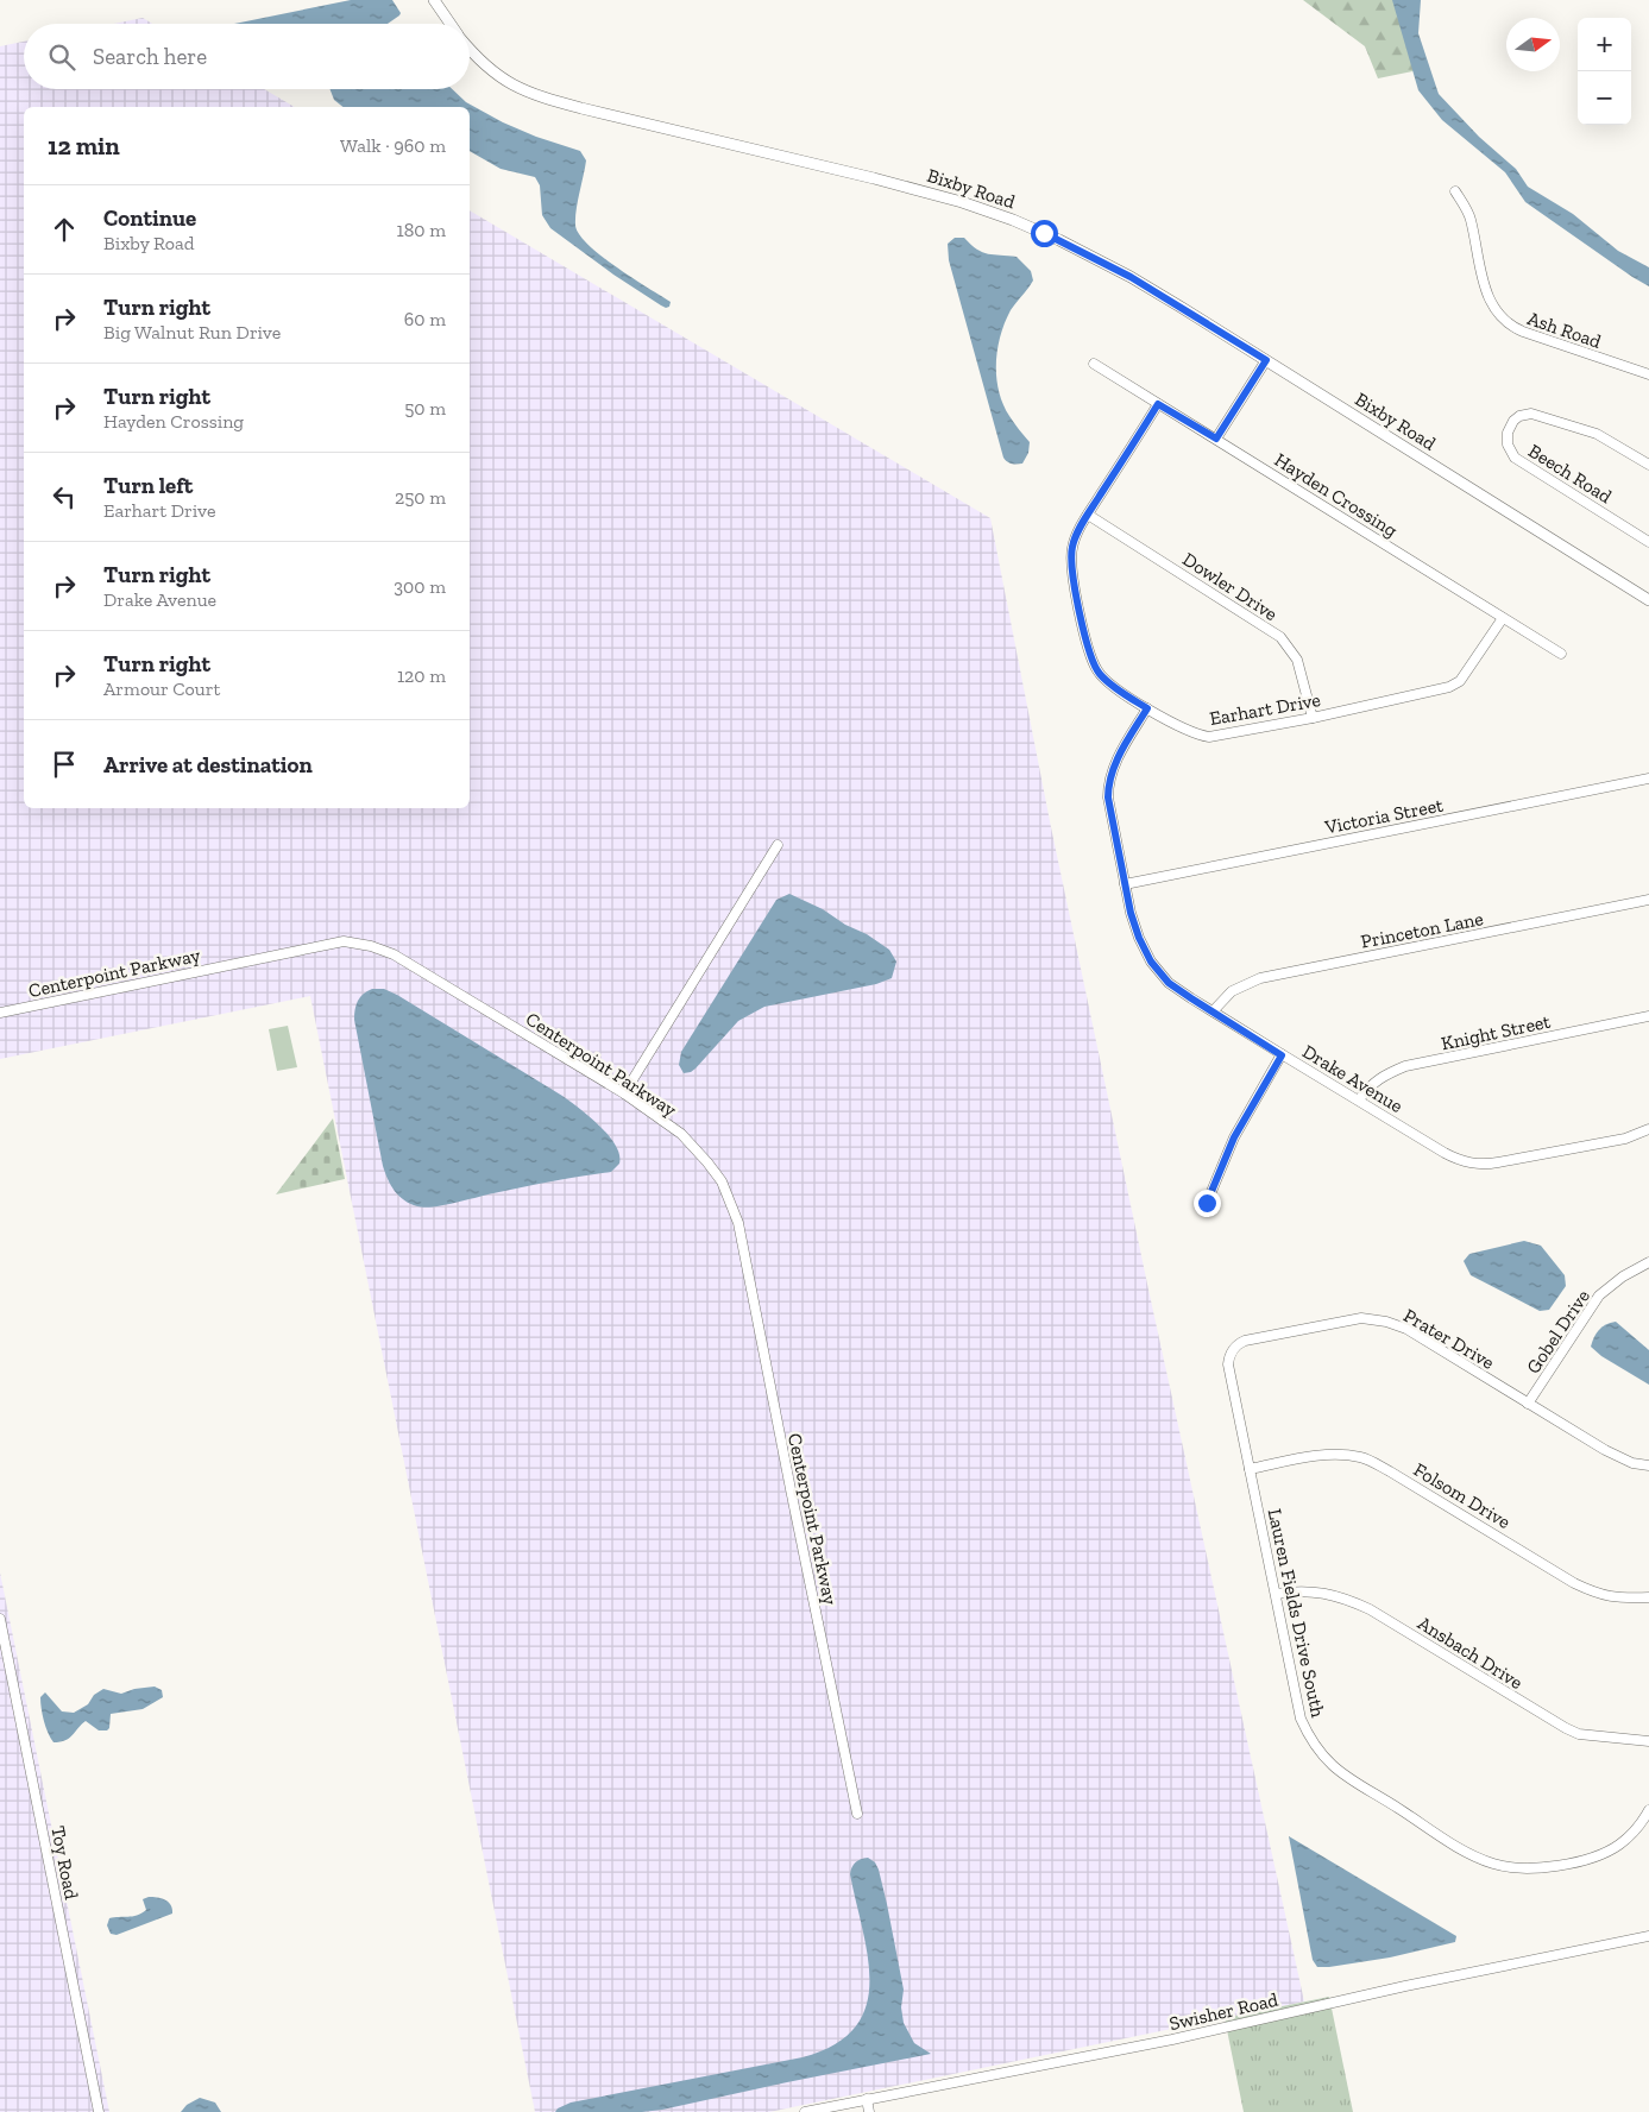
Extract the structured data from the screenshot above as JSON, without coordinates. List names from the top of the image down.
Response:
{
  "streets": {
    "street": [
      "Bixby Road",
      "Ash Road",
      "Beech Road",
      "Hayden Crossing",
      "Dowler Drive",
      "Earhart Drive",
      "Victoria Street",
      "Princeton Lane",
      "Centerpoint Parkway",
      "Knight Street",
      "Drake Avenue",
      "Gobel Drive",
      "Prater Drive",
      "Folsom Drive",
      "Lauren Fields Drive South",
      "Ansbach Drive",
      "Toy Road",
      "Swisher Road"
    ]
  },
  "crossings": [
    ["Hayden Crossing", "Earhart Drive"],
    ["Dowler Drive", "Earhart Drive"],
    ["Earhart Drive", "Drake Avenue"],
    ["Victoria Street", "Drake Avenue"],
    ["Princeton Lane", "Drake Avenue"],
    ["Knight Street", "Drake Avenue"],
    ["Gobel Drive", "Prater Drive"],
    ["Prater Drive", "Lauren Fields Drive South"],
    ["Folsom Drive", "Lauren Fields Drive South"],
    ["Lauren Fields Drive South", "Ansbach Drive"]
  ],
  "north": "right",
  "page": {
    "map_buttons": ["+", "−"],
    "search": "Search here",
    "heading": ["12 min", "Walk · 960 m"],
    "list": [
      ["Continue", "Bixby Road", "180 m"],
      ["Turn right", "Big Walnut Run Drive", "60 m"],
      ["Turn right", "Hayden Crossing", "50 m"],
      ["Turn left", "Earhart Drive", "250 m"],
      ["Turn right", "Drake Avenue", "300 m"],
      ["Turn right", "Armour Court", "120 m"],
      "Arrive at destination"
    ]
  }
}
